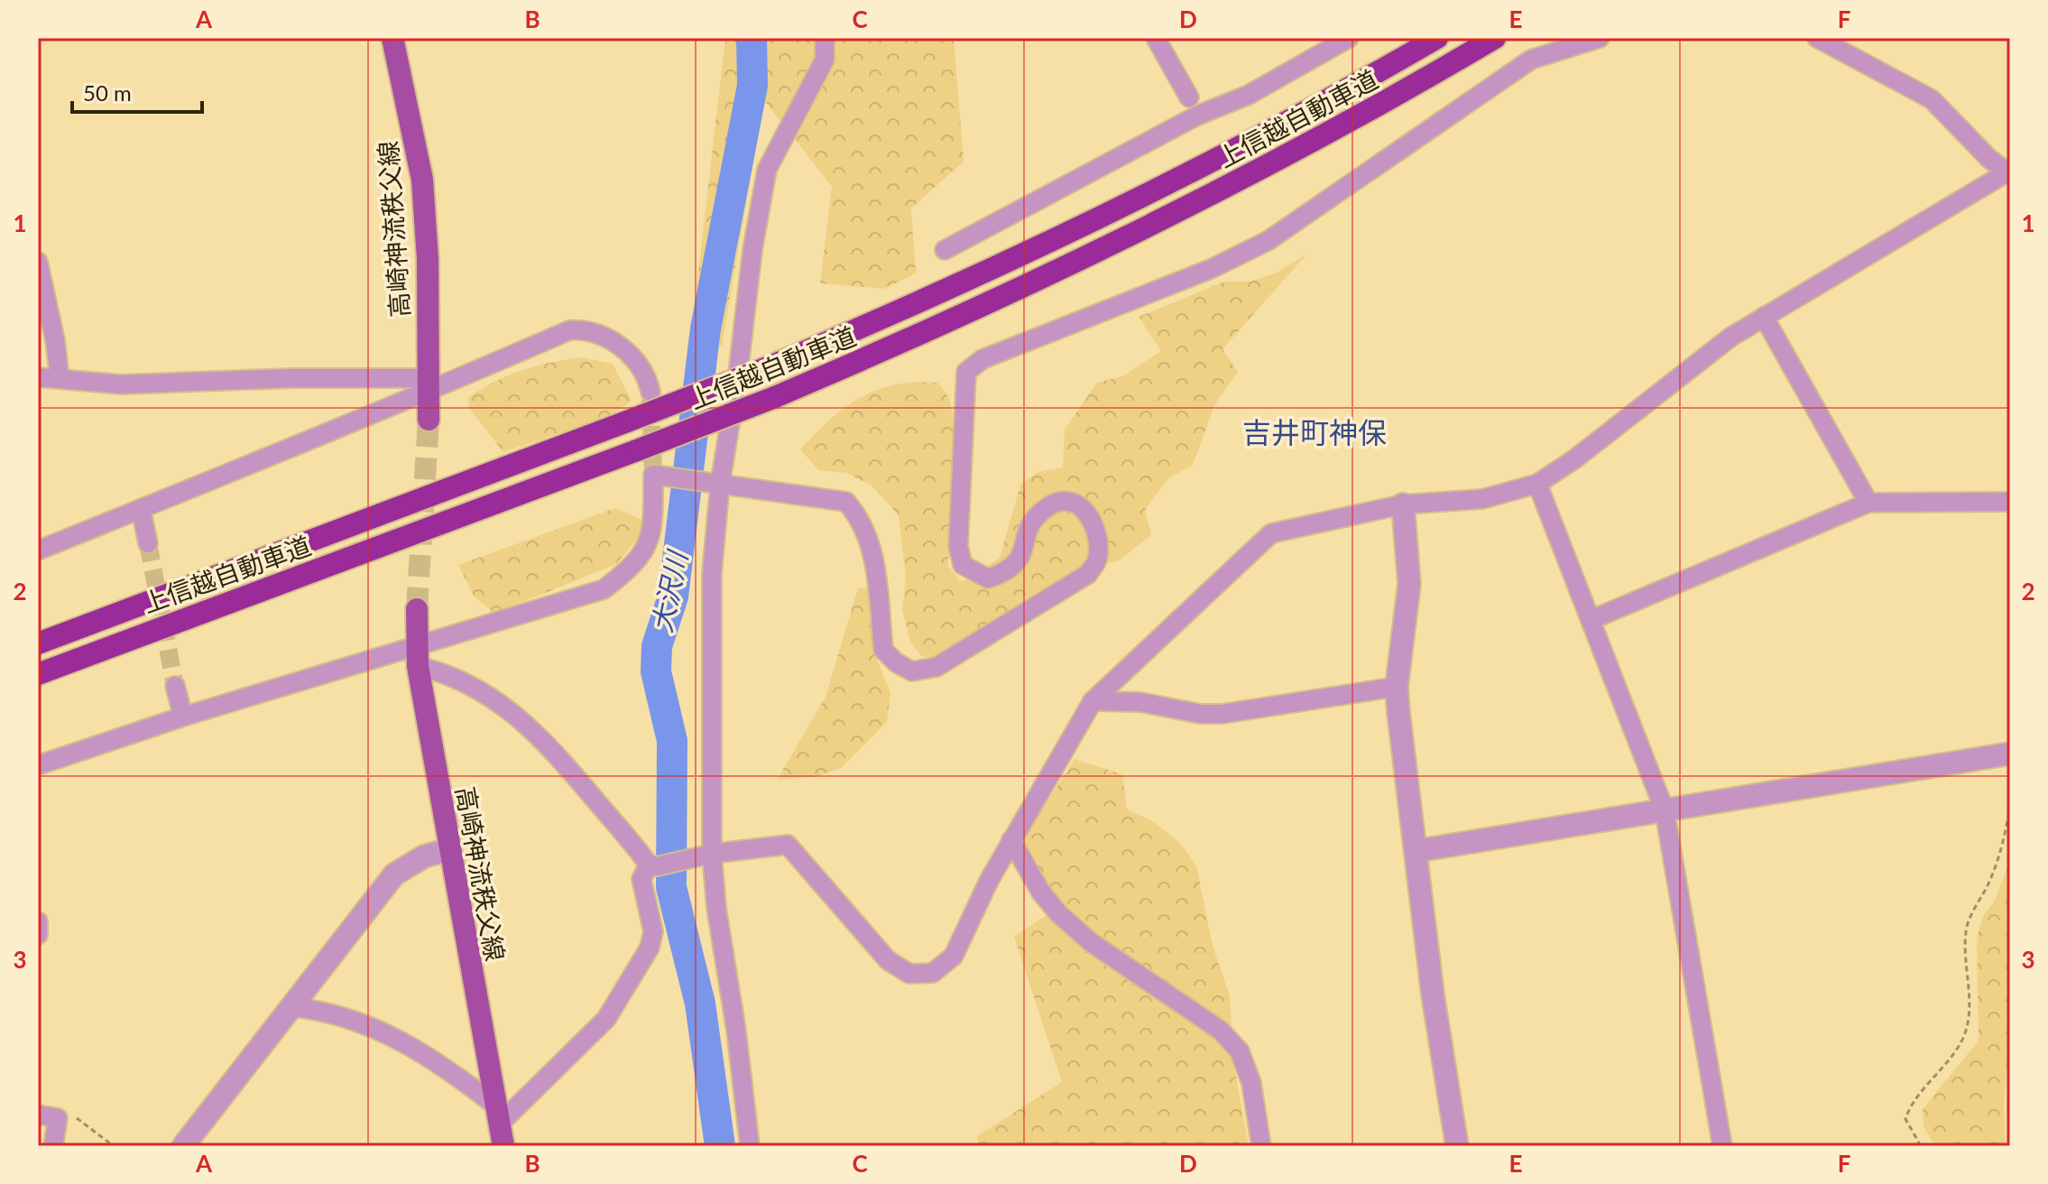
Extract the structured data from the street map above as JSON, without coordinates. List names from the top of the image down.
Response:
{
  "streets": {
    "highway": ["上信越自動車道"],
    "main road": ["高崎神流秩父線"]
  },
  "districts": ["吉井町神保"],
  "water": ["大沢川"],
  "scale_bar": "50 m",
  "grid": {
    "columns": [
      "A",
      "B",
      "C",
      "D",
      "E",
      "F"
    ],
    "rows": ["1", "2", "3"]
  }
}
